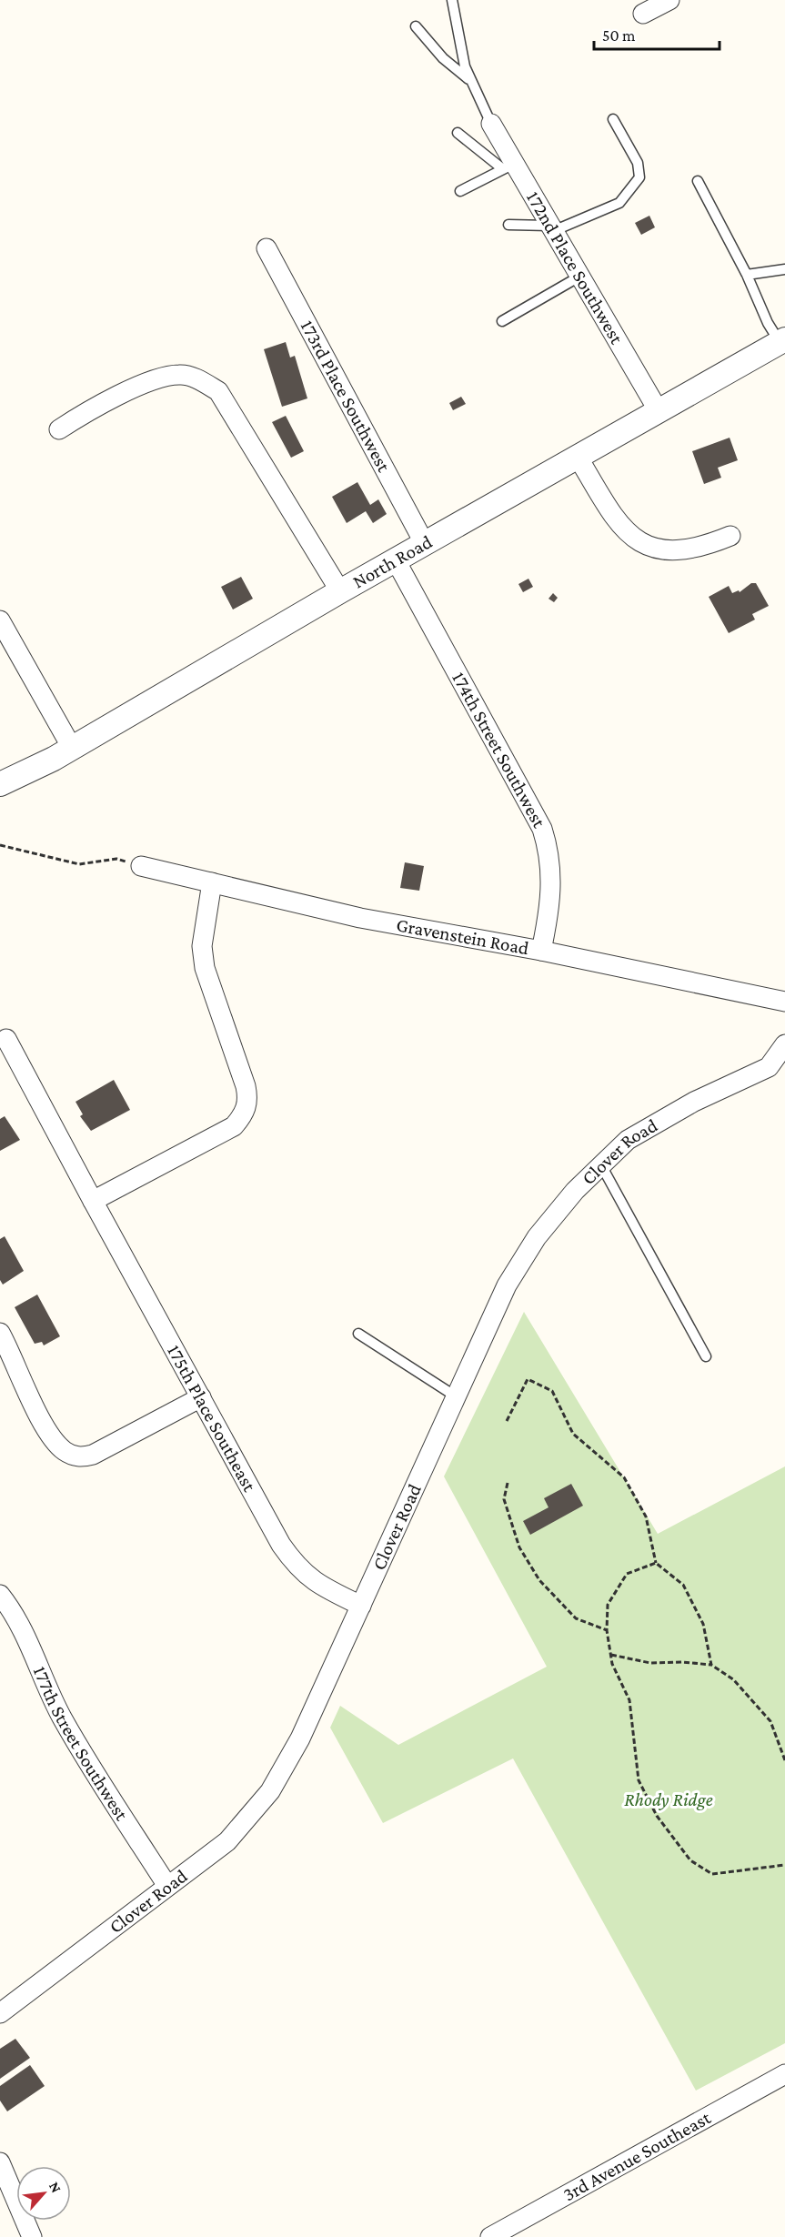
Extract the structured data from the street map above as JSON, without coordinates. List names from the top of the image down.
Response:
{
  "streets": {
    "street": [
      "172nd Place Southwest",
      "173rd Place Southwest",
      "North Road",
      "174th Street Southwest",
      "Gravenstein Road",
      "Clover Road",
      "175th Place Southeast",
      "177th Street Southwest",
      "3rd Avenue Southeast"
    ]
  },
  "crossings": [
    ["172nd Place Southwest", "North Road"],
    ["173rd Place Southwest", "North Road"],
    ["North Road", "174th Street Southwest"],
    ["174th Street Southwest", "Gravenstein Road"],
    ["Clover Road", "175th Place Southeast"],
    ["Clover Road", "177th Street Southwest"]
  ],
  "parks": ["Rhody Ridge"],
  "scale_bar": "50 m",
  "north": "top right"
}
